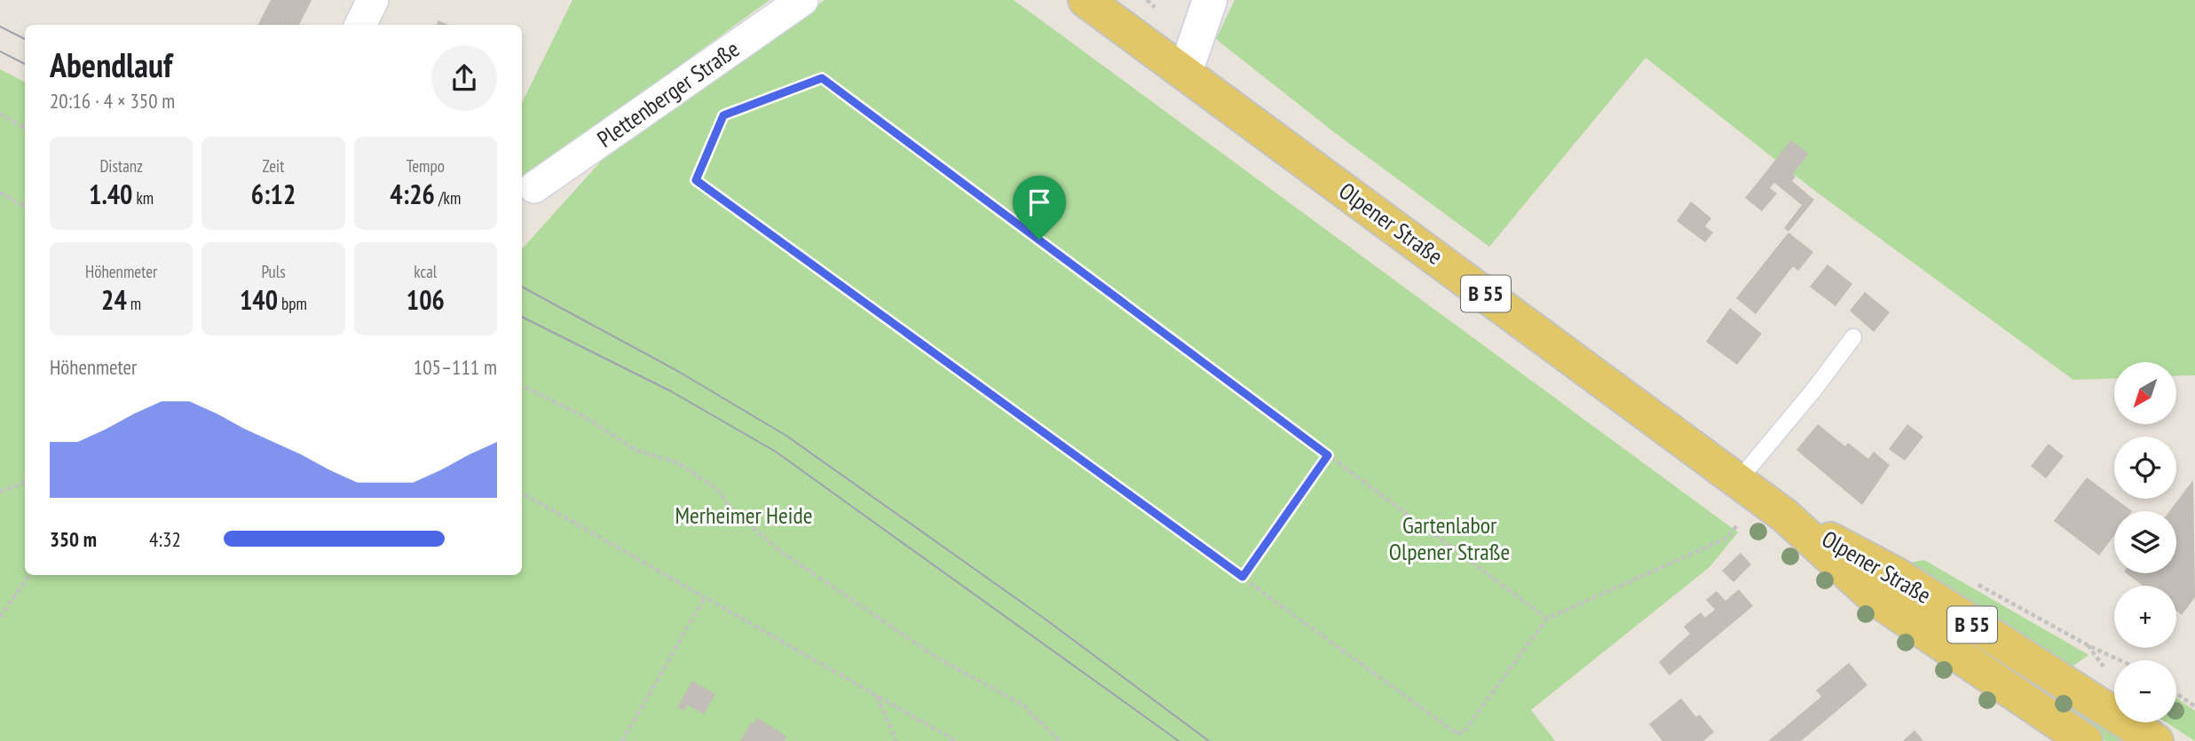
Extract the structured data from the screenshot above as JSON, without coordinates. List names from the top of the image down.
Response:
{
  "streets": {
    "main road": ["Olpener Straße", "B 55"],
    "street": ["Plettenberger Straße"]
  },
  "parks": ["Merheimer Heide", "Gartenlabor Olpener Straße"],
  "north": "bottom left",
  "page": {
    "heading": ["Abendlauf", "20:16 · 4 × 350 m"],
    "stats": [
      ["Distanz", "1.40 km"],
      ["Zeit", "6:12"],
      ["Tempo", "4:26 /km"],
      ["Höhenmeter", "24 m"],
      ["Puls", "140 bpm"],
      ["kcal", "106"]
    ],
    "chart": ["Höhenmeter", "105–111 m"],
    "map_buttons": ["+", "−"],
    "list": [
      {
        "name": "350 m",
        "note": "4:32"
      }
    ]
  }
}
